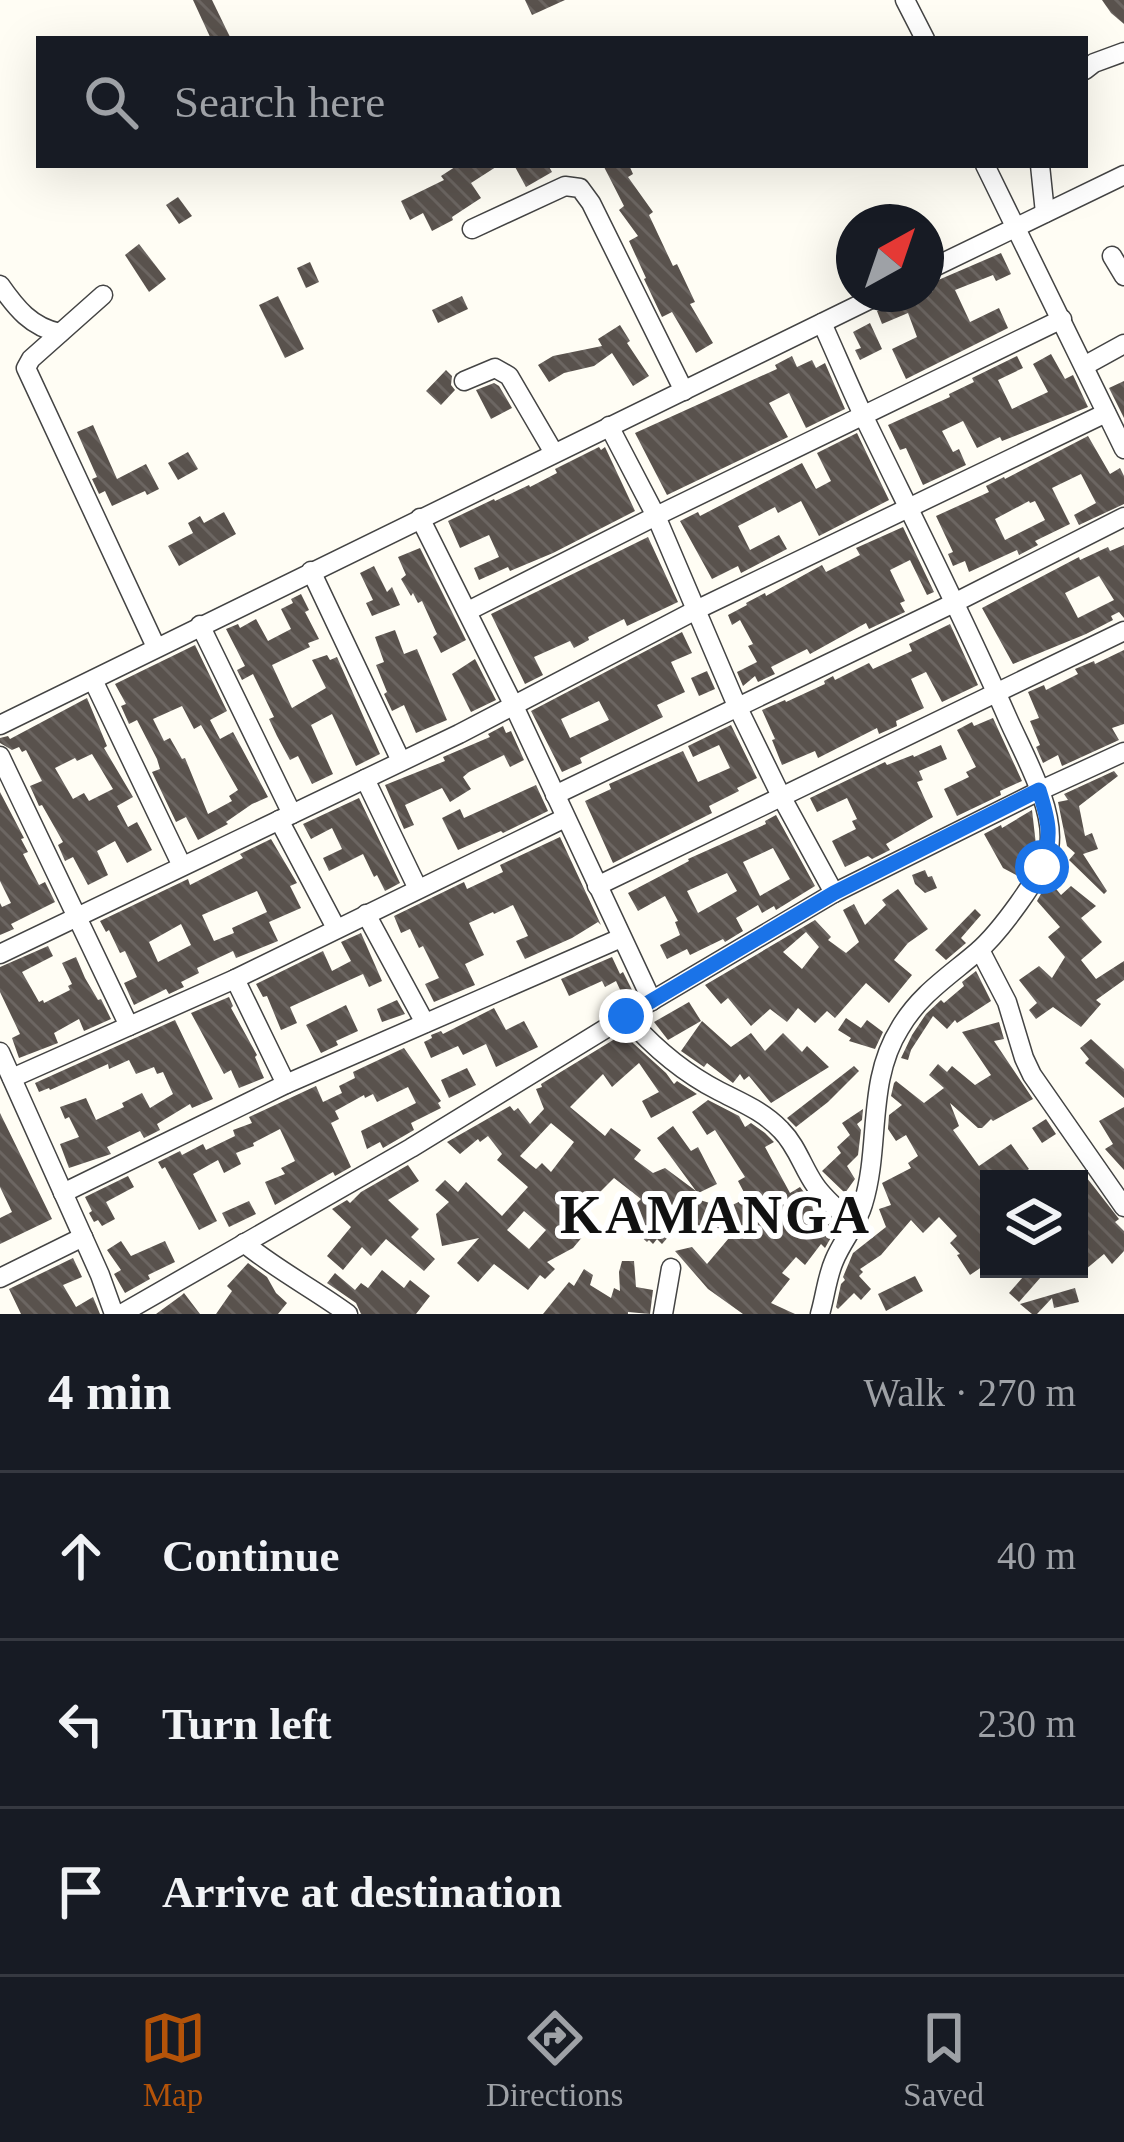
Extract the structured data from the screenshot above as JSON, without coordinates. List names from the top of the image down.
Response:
{
  "districts": ["KAMANGA"],
  "north": "top right",
  "page": {
    "search": "Search here",
    "heading": ["4 min", "Walk · 270 m"],
    "list": [
      ["Continue", "40 m"],
      ["Turn left", "230 m"],
      "Arrive at destination"
    ],
    "nav": ["Map", "Directions", "Saved"]
  }
}
